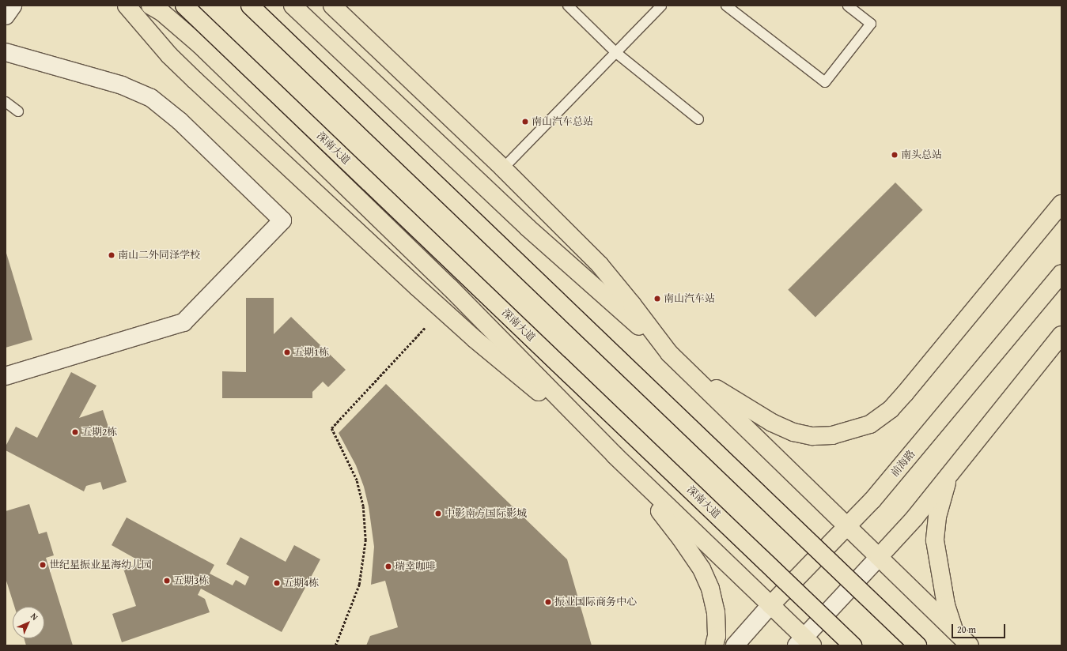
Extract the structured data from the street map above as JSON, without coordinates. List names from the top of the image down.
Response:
{
  "streets": {
    "main road": ["深南大道", "前海路"]
  },
  "crossings": [
    ["深南大道", "前海路"]
  ],
  "places": [
    "南山汽车总站",
    "南头总站",
    "南山二外同泽学校",
    "南山汽车站",
    "五期1栋",
    "五期2栋",
    "中影南方国际影城",
    "世纪星振业星海幼儿园",
    "瑞幸咖啡",
    "五期3栋",
    "五期4栋",
    "振业国际商务中心"
  ],
  "scale_bar": "20 m",
  "north": "top right"
}
